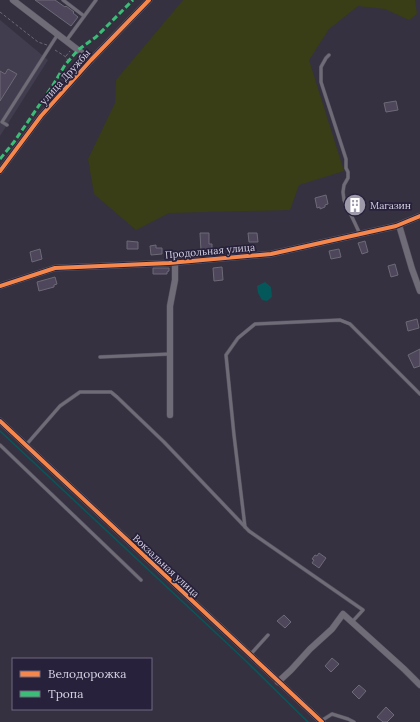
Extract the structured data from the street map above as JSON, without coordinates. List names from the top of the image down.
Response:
{
  "streets": {
    "street": ["улица Дружбы", "Продольная улица", "Вокзальная улица"]
  },
  "places": {
    "building": ["Магазин"]
  },
  "legend": ["Велодорожка", "Тропа"]
}
